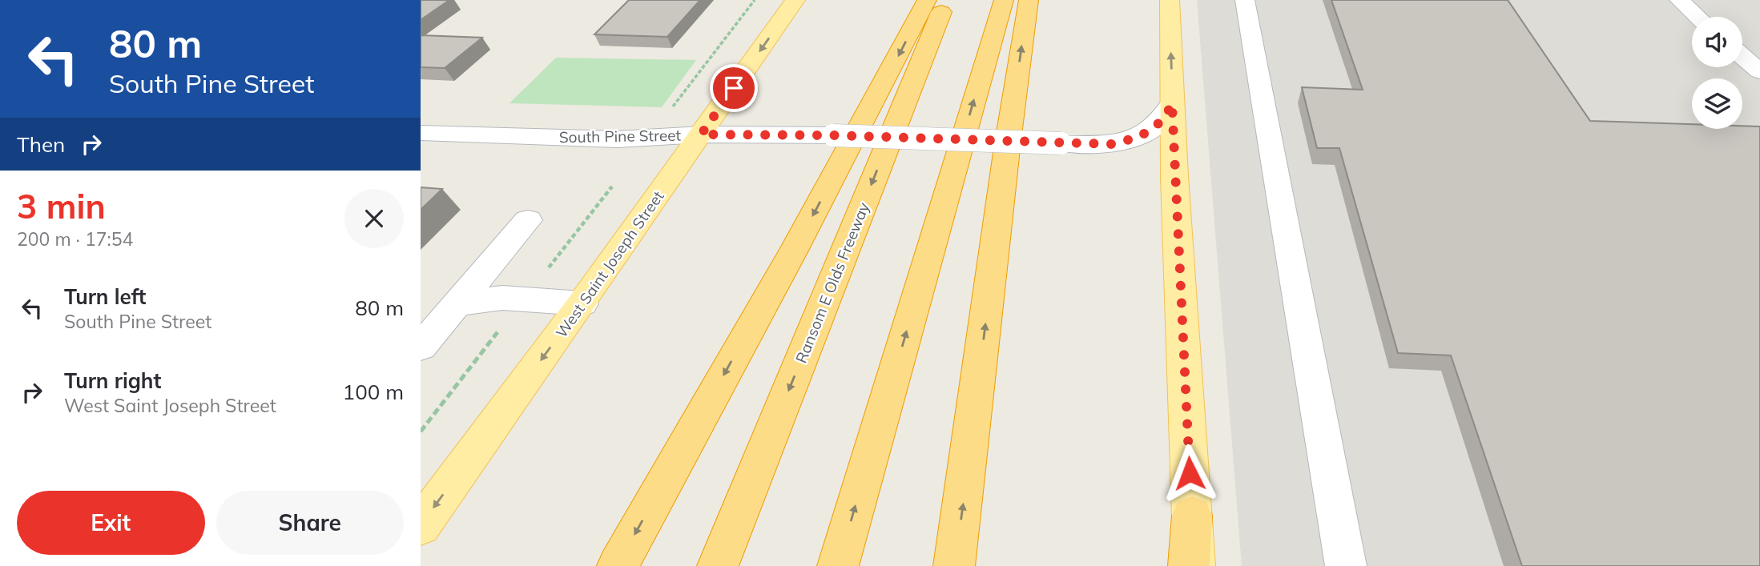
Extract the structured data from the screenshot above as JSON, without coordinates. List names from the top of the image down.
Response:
{
  "streets": {
    "highway": ["Ransom E Olds Freeway"],
    "main road": ["West Saint Joseph Street"],
    "street": ["South Pine Street"]
  },
  "crossings": [
    ["South Pine Street", "West Saint Joseph Street"]
  ],
  "one_way": ["West Saint Joseph Street"],
  "page": {
    "turn": ["80 m", "South Pine Street"],
    "then": "Then",
    "heading": ["3 min", "200 m · 17:54"],
    "list": [
      {
        "name": "Turn left",
        "note": "South Pine Street",
        "value": "80 m"
      },
      {
        "name": "Turn right",
        "note": "West Saint Joseph Street",
        "value": "100 m"
      }
    ],
    "buttons": ["Exit", "Share"]
  }
}
